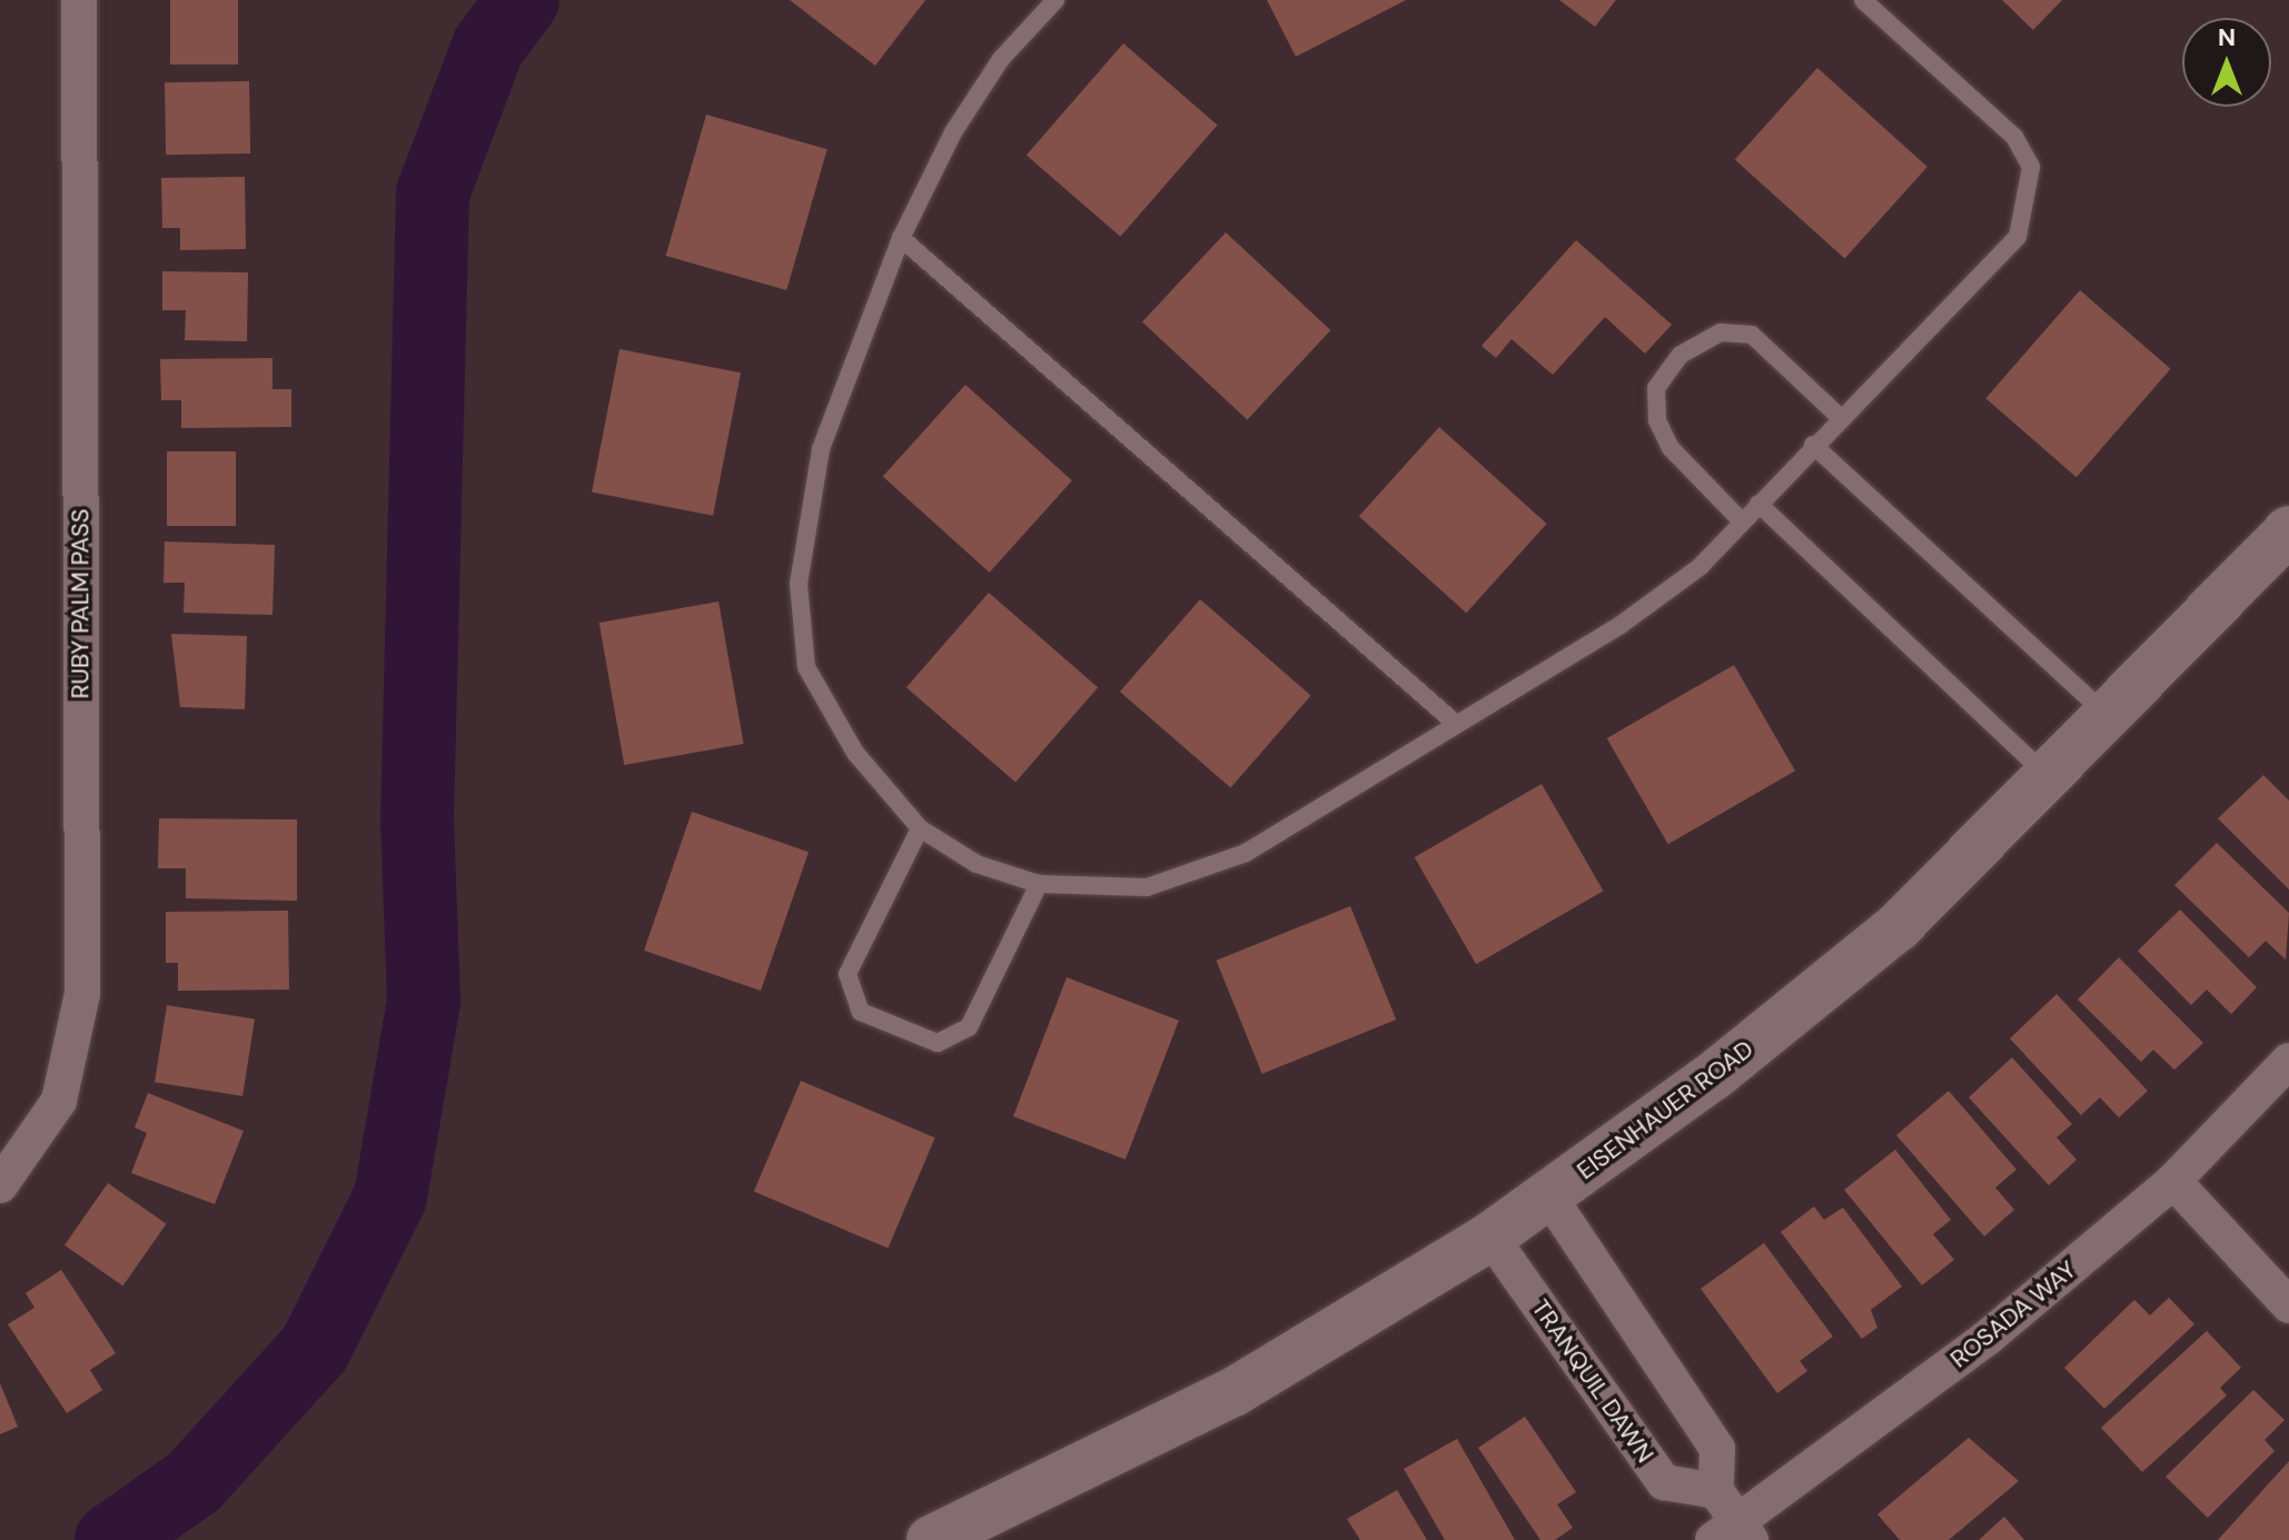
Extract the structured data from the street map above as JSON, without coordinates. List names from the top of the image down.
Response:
{
  "streets": {
    "main road": ["EISENHAUER ROAD"],
    "street": ["RUBY PALM PASS", "ROSADA WAY", "TRANQUIL DAWN"]
  },
  "crossings": [
    ["EISENHAUER ROAD", "TRANQUIL DAWN"]
  ],
  "north": "top"
}
